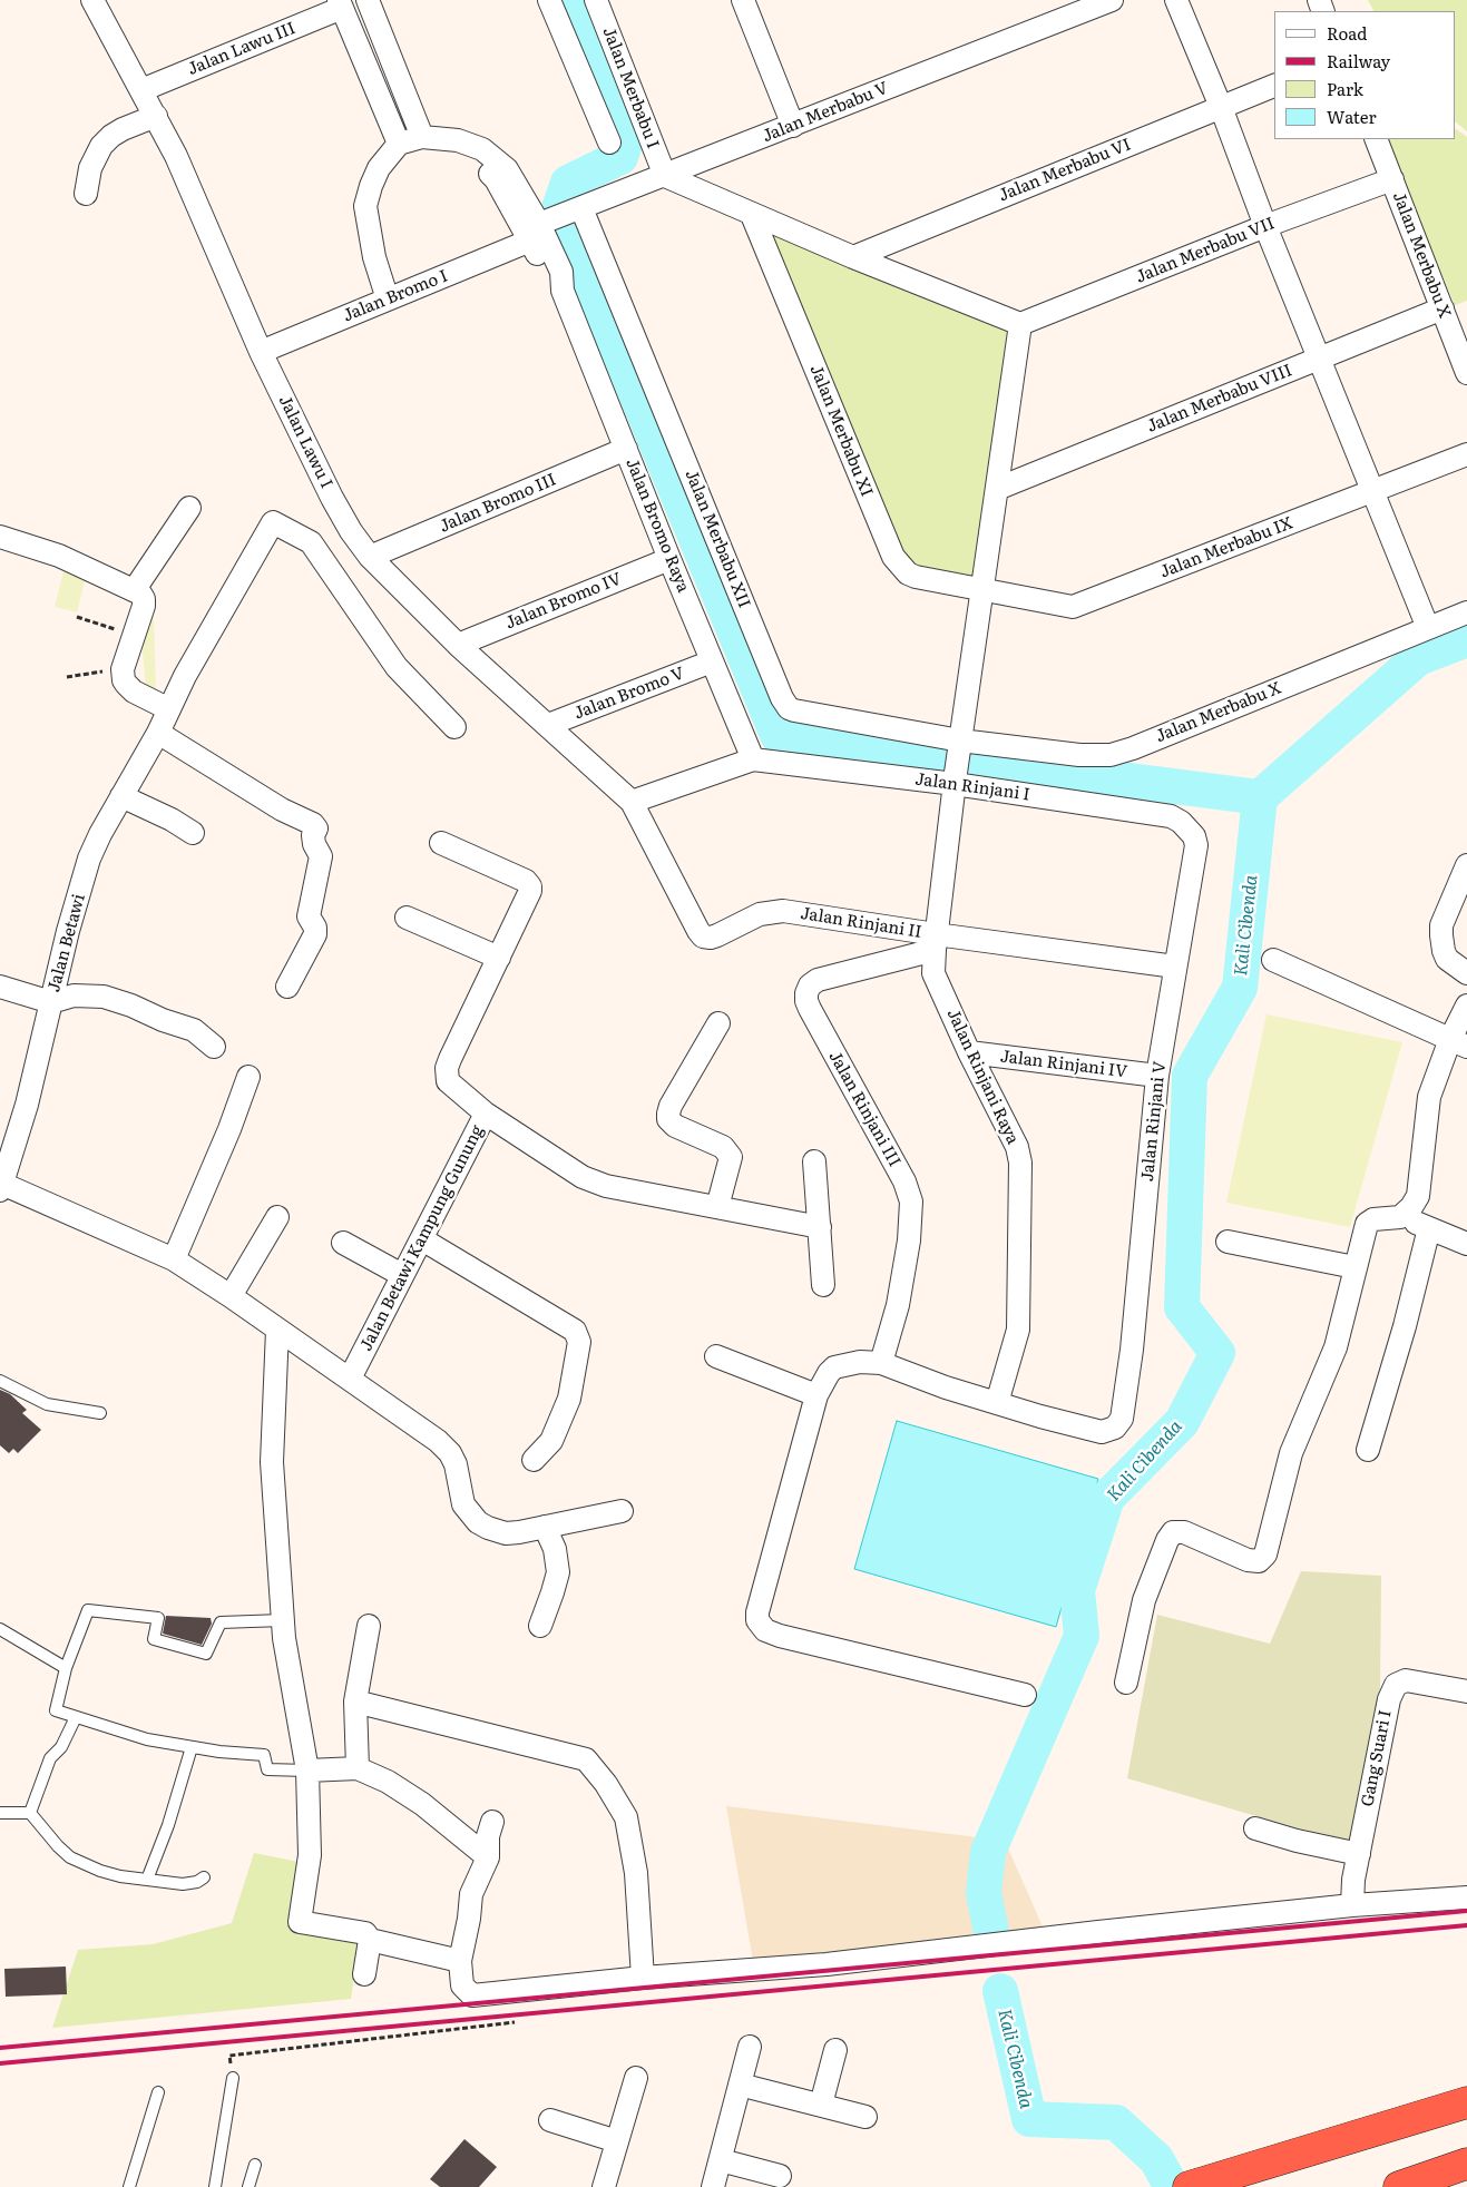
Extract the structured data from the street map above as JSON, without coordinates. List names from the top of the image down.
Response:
{
  "streets": {
    "street": [
      "Jalan Lawu III",
      "Jalan Merbabu I",
      "Jalan Merbabu V",
      "Jalan Merbabu VI",
      "Jalan Merbabu VII",
      "Jalan Merbabu X",
      "Jalan Bromo I",
      "Jalan Merbabu VIII",
      "Jalan Merbabu XI",
      "Jalan Lawu I",
      "Jalan Bromo III",
      "Jalan Bromo Raya",
      "Jalan Merbabu XII",
      "Jalan Merbabu IX",
      "Jalan Bromo IV",
      "Jalan Bromo V",
      "Jalan Rinjani I",
      "Jalan Rinjani II",
      "Jalan Betawi",
      "Jalan Rinjani IV",
      "Jalan Rinjani Raya",
      "Jalan Rinjani III",
      "Jalan Rinjani V",
      "Jalan Betawi Kampung Gunung",
      "Gang Suari I"
    ]
  },
  "crossings": [
    ["Jalan Lawu III", "Jalan Lawu I"],
    ["Jalan Merbabu I", "Jalan Merbabu V"],
    ["Jalan Merbabu V", "Jalan Bromo I"],
    ["Jalan Merbabu V", "Jalan Bromo Raya"],
    ["Jalan Merbabu V", "Jalan Merbabu XII"],
    ["Jalan Merbabu VII", "Jalan Merbabu X"],
    ["Jalan Merbabu VII", "Jalan Rinjani Raya"],
    ["Jalan Merbabu X", "Jalan Merbabu VIII"],
    ["Jalan Merbabu X", "Jalan Merbabu XII"],
    ["Jalan Merbabu X", "Jalan Rinjani Raya"],
    ["Jalan Bromo I", "Jalan Lawu I"],
    ["Jalan Bromo I", "Jalan Bromo Raya"],
    ["Jalan Merbabu VIII", "Jalan Rinjani Raya"],
    ["Jalan Merbabu XI", "Jalan Merbabu IX"],
    ["Jalan Merbabu XI", "Jalan Rinjani Raya"],
    ["Jalan Lawu I", "Jalan Bromo III"],
    ["Jalan Lawu I", "Jalan Bromo IV"],
    ["Jalan Lawu I", "Jalan Bromo V"],
    ["Jalan Lawu I", "Jalan Rinjani II"],
    ["Jalan Bromo III", "Jalan Bromo Raya"],
    ["Jalan Bromo Raya", "Jalan Bromo IV"],
    ["Jalan Bromo Raya", "Jalan Bromo V"],
    ["Jalan Bromo Raya", "Jalan Rinjani I"],
    ["Jalan Merbabu XII", "Jalan Rinjani Raya"],
    ["Jalan Merbabu IX", "Jalan Rinjani Raya"],
    ["Jalan Rinjani I", "Jalan Rinjani Raya"],
    ["Jalan Rinjani I", "Jalan Rinjani V"],
    ["Jalan Rinjani II", "Jalan Rinjani Raya"],
    ["Jalan Rinjani II", "Jalan Rinjani III"],
    ["Jalan Rinjani II", "Jalan Rinjani V"],
    ["Jalan Rinjani IV", "Jalan Rinjani Raya"],
    ["Jalan Rinjani IV", "Jalan Rinjani V"],
    ["Jalan Rinjani Raya", "Jalan Rinjani III"],
    ["Jalan Rinjani Raya", "Jalan Rinjani V"]
  ],
  "water": ["Kali Cibenda"],
  "legend": [
    "Road",
    "Railway",
    "Park",
    "Water"
  ]
}
